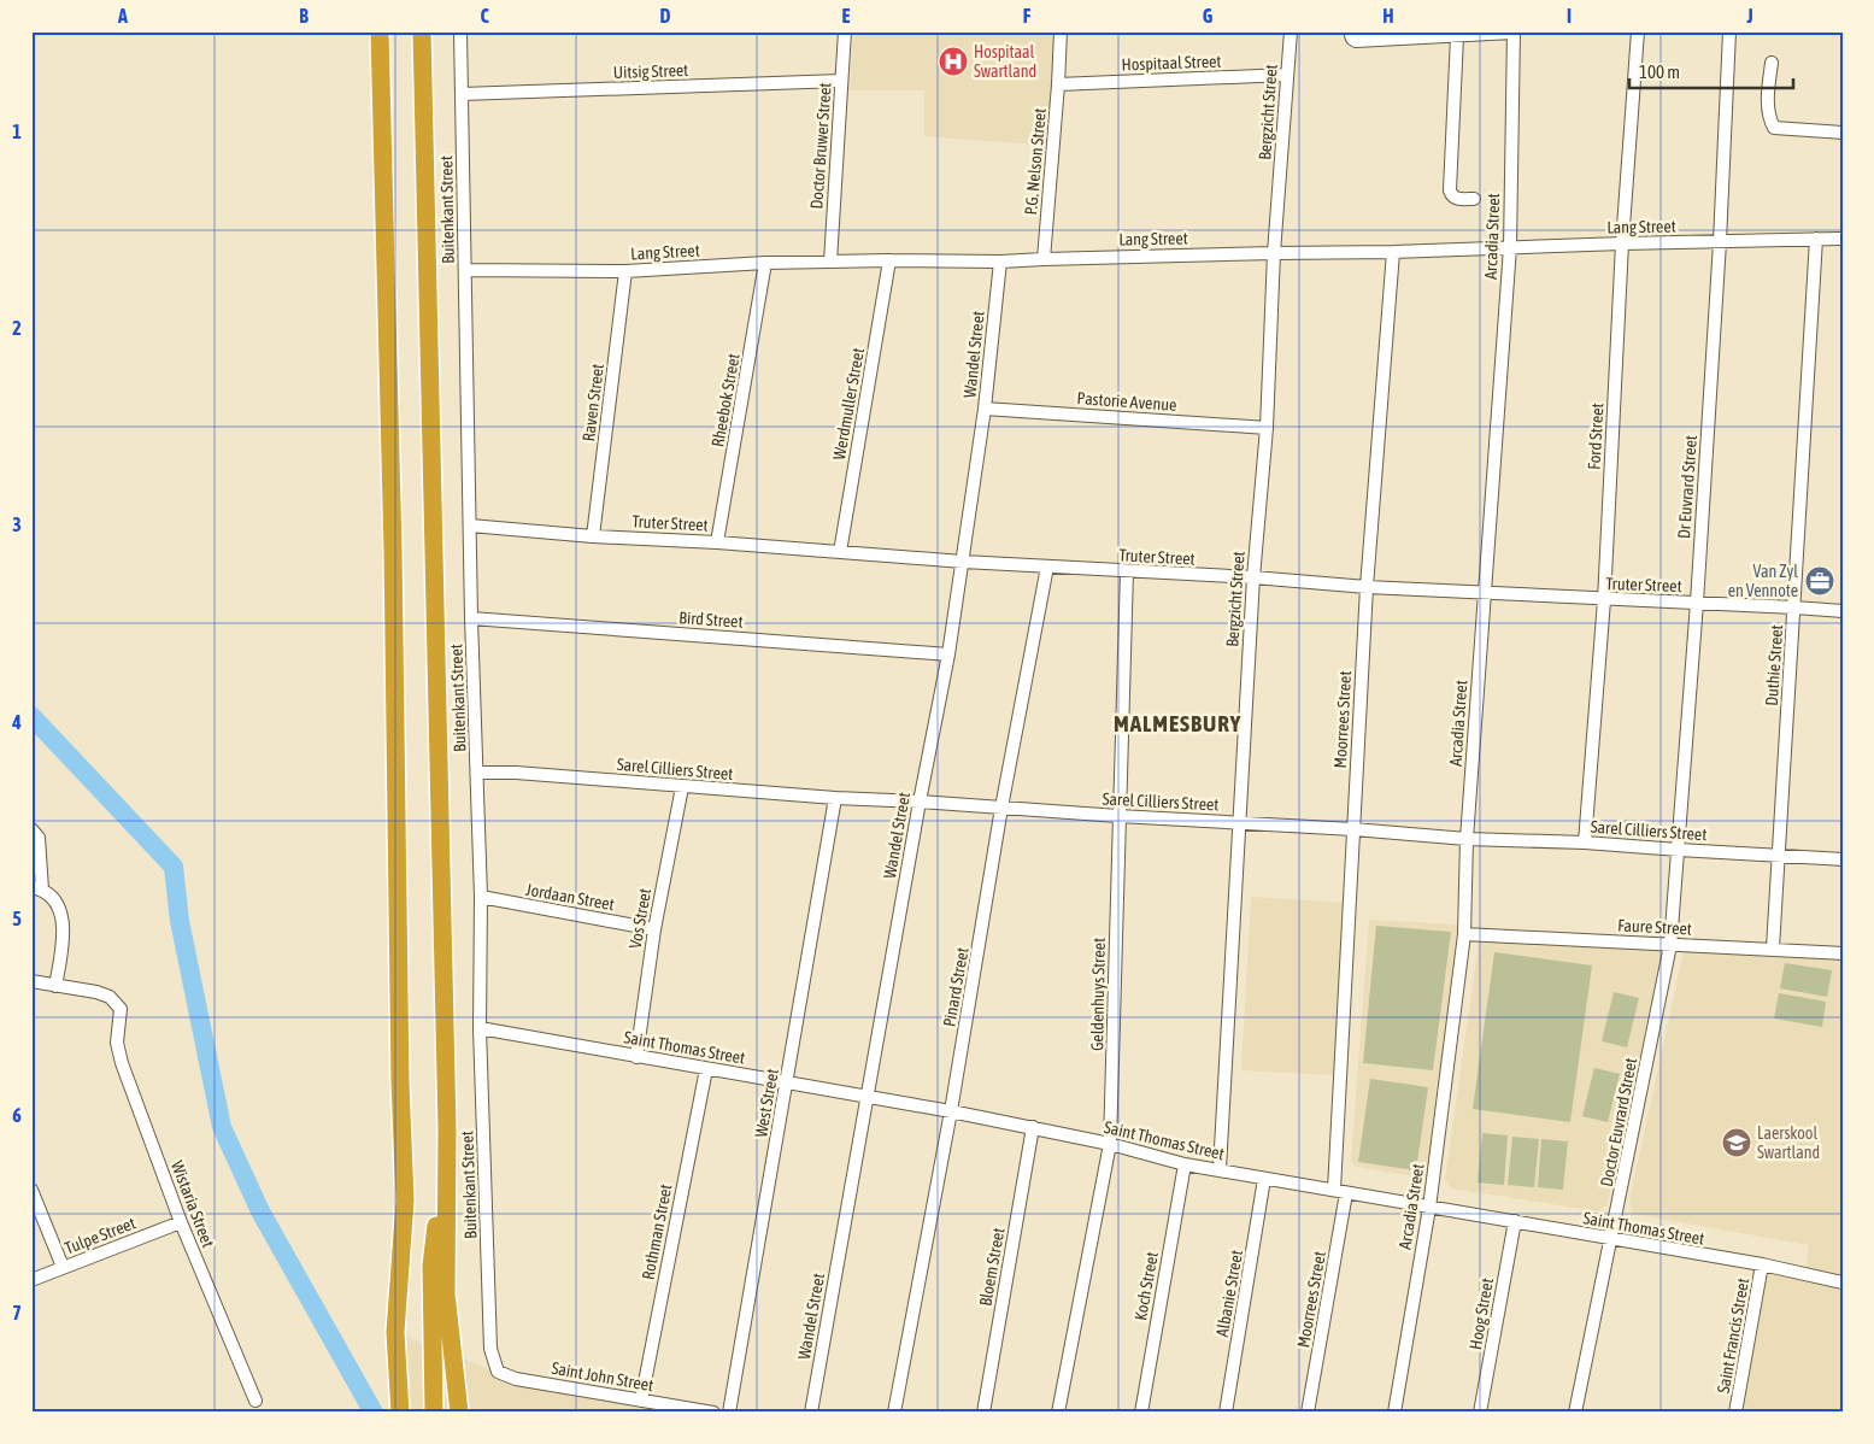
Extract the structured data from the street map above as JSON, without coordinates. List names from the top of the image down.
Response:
{
  "streets": {
    "street": [
      "Hospitaal Street",
      "Uitsig Street",
      "Bergzicht Street",
      "Doctor Bruwer Street",
      "P.G. Nelson Street",
      "Buitenkant Street",
      "Lang Street",
      "Arcadia Street",
      "Wandel Street",
      "Rheebok Street",
      "Pastorie Avenue",
      "Raven Street",
      "Werdmuller Street",
      "Ford Street",
      "Dr Euvrard Street",
      "Truter Street",
      "Bird Street",
      "Duthie Street",
      "Moorrees Street",
      "Sarel Cilliers Street",
      "Jordaan Street",
      "Vos Street",
      "Faure Street",
      "Pinard Street",
      "Geldenhuys Street",
      "Saint Thomas Street",
      "West Street",
      "Doctor Euvrard Street",
      "Wistaria Street",
      "Rothman Street",
      "Tulpe Street",
      "Bloem Street",
      "Koch Street",
      "Albanie Street",
      "Hoog Street",
      "Saint Francis Street",
      "Saint John Street"
    ]
  },
  "crossings": [
    ["Hospitaal Street", "Bergzicht Street"],
    ["Hospitaal Street", "P.G. Nelson Street"],
    ["Uitsig Street", "Doctor Bruwer Street"],
    ["Uitsig Street", "Buitenkant Street"],
    ["Bergzicht Street", "Lang Street"],
    ["Bergzicht Street", "Pastorie Avenue"],
    ["Bergzicht Street", "Truter Street"],
    ["Bergzicht Street", "Sarel Cilliers Street"],
    ["Bergzicht Street", "Saint Thomas Street"],
    ["Doctor Bruwer Street", "Lang Street"],
    ["P.G. Nelson Street", "Lang Street"],
    ["Buitenkant Street", "Lang Street"],
    ["Buitenkant Street", "Truter Street"],
    ["Buitenkant Street", "Bird Street"],
    ["Buitenkant Street", "Sarel Cilliers Street"],
    ["Buitenkant Street", "Jordaan Street"],
    ["Buitenkant Street", "Saint Thomas Street"],
    ["Buitenkant Street", "Saint John Street"],
    ["Lang Street", "Arcadia Street"],
    ["Lang Street", "Wandel Street"],
    ["Lang Street", "Rheebok Street"],
    ["Lang Street", "Raven Street"],
    ["Lang Street", "Werdmuller Street"],
    ["Lang Street", "Ford Street"],
    ["Lang Street", "Dr Euvrard Street"],
    ["Lang Street", "Duthie Street"],
    ["Lang Street", "Moorrees Street"],
    ["Arcadia Street", "Truter Street"],
    ["Arcadia Street", "Sarel Cilliers Street"],
    ["Arcadia Street", "Faure Street"],
    ["Arcadia Street", "Saint Thomas Street"],
    ["Wandel Street", "Pastorie Avenue"],
    ["Wandel Street", "Truter Street"],
    ["Wandel Street", "Bird Street"],
    ["Wandel Street", "Sarel Cilliers Street"],
    ["Wandel Street", "Saint Thomas Street"],
    ["Rheebok Street", "Truter Street"],
    ["Raven Street", "Truter Street"],
    ["Werdmuller Street", "Truter Street"],
    ["Ford Street", "Truter Street"],
    ["Ford Street", "Sarel Cilliers Street"],
    ["Dr Euvrard Street", "Truter Street"],
    ["Dr Euvrard Street", "Sarel Cilliers Street"],
    ["Dr Euvrard Street", "Faure Street"],
    ["Dr Euvrard Street", "Doctor Euvrard Street"],
    ["Truter Street", "Duthie Street"],
    ["Truter Street", "Moorrees Street"],
    ["Truter Street", "Pinard Street"],
    ["Truter Street", "Geldenhuys Street"],
    ["Duthie Street", "Sarel Cilliers Street"],
    ["Duthie Street", "Faure Street"],
    ["Moorrees Street", "Sarel Cilliers Street"],
    ["Moorrees Street", "Saint Thomas Street"],
    ["Sarel Cilliers Street", "Vos Street"],
    ["Sarel Cilliers Street", "Pinard Street"],
    ["Sarel Cilliers Street", "Geldenhuys Street"],
    ["Sarel Cilliers Street", "West Street"],
    ["Jordaan Street", "Vos Street"],
    ["Vos Street", "Saint Thomas Street"],
    ["Faure Street", "Doctor Euvrard Street"],
    ["Pinard Street", "Saint Thomas Street"],
    ["Geldenhuys Street", "Saint Thomas Street"],
    ["Saint Thomas Street", "West Street"],
    ["Saint Thomas Street", "Doctor Euvrard Street"],
    ["Saint Thomas Street", "Rothman Street"],
    ["Saint Thomas Street", "Bloem Street"],
    ["Saint Thomas Street", "Koch Street"],
    ["Saint Thomas Street", "Albanie Street"],
    ["Saint Thomas Street", "Hoog Street"],
    ["Saint Thomas Street", "Saint Francis Street"],
    ["Wistaria Street", "Tulpe Street"],
    ["Rothman Street", "Saint John Street"]
  ],
  "districts": ["MALMESBURY"],
  "places": {
    "hospital": ["Hospitaal Swartland"],
    "office": ["Van Zyl en Vennote"],
    "school or university": ["Laerskool Swartland"]
  },
  "scale_bar": "100 m",
  "grid": {
    "columns": [
      "A",
      "B",
      "C",
      "D",
      "E",
      "F",
      "G",
      "H",
      "I",
      "J"
    ],
    "rows": [
      "1",
      "2",
      "3",
      "4",
      "5",
      "6",
      "7"
    ]
  }
}
